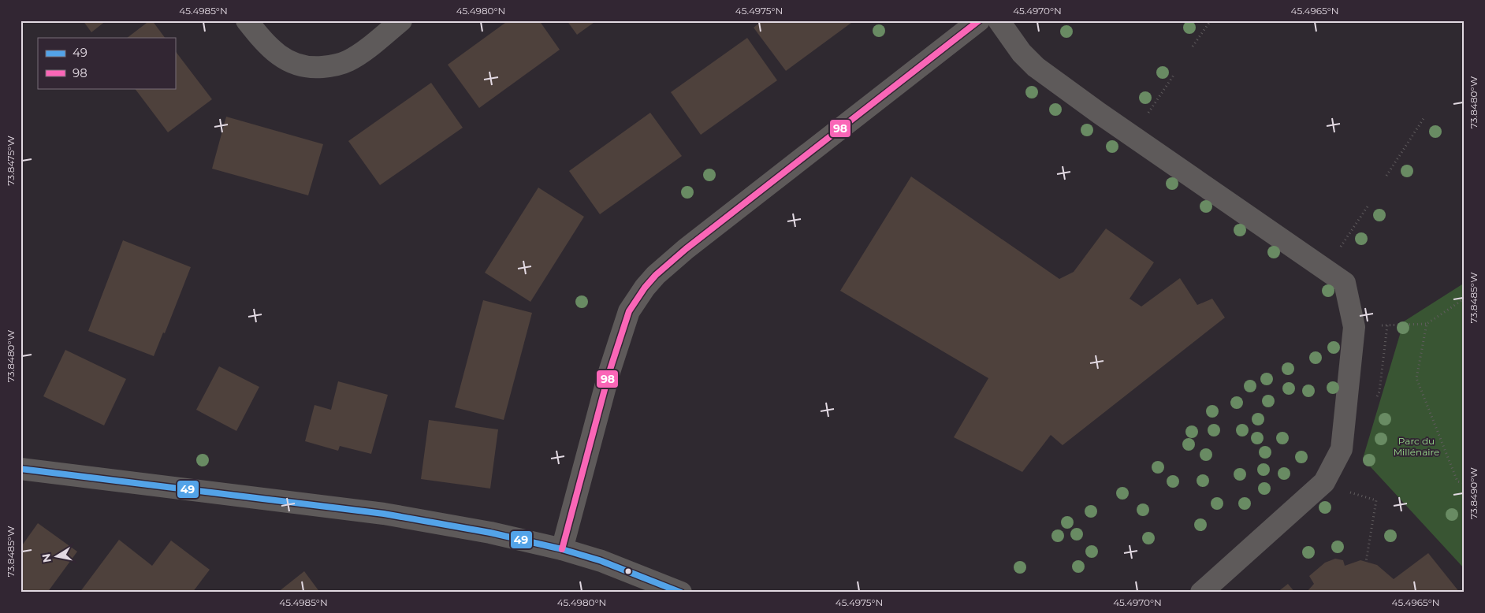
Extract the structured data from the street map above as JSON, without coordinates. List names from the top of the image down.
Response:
{
  "parks": ["Parc du Millénaire"],
  "lines": ["transit line 98", "transit line 49"],
  "legend": ["49", "98"],
  "north": "left",
  "coordinates": [
    "45.4985°N",
    "45.4980°N",
    "45.4975°N",
    "45.4970°N",
    "45.4965°N",
    "73.8480°W",
    "73.8475°W",
    "73.8485°W",
    "73.8490°W"
  ]
}
